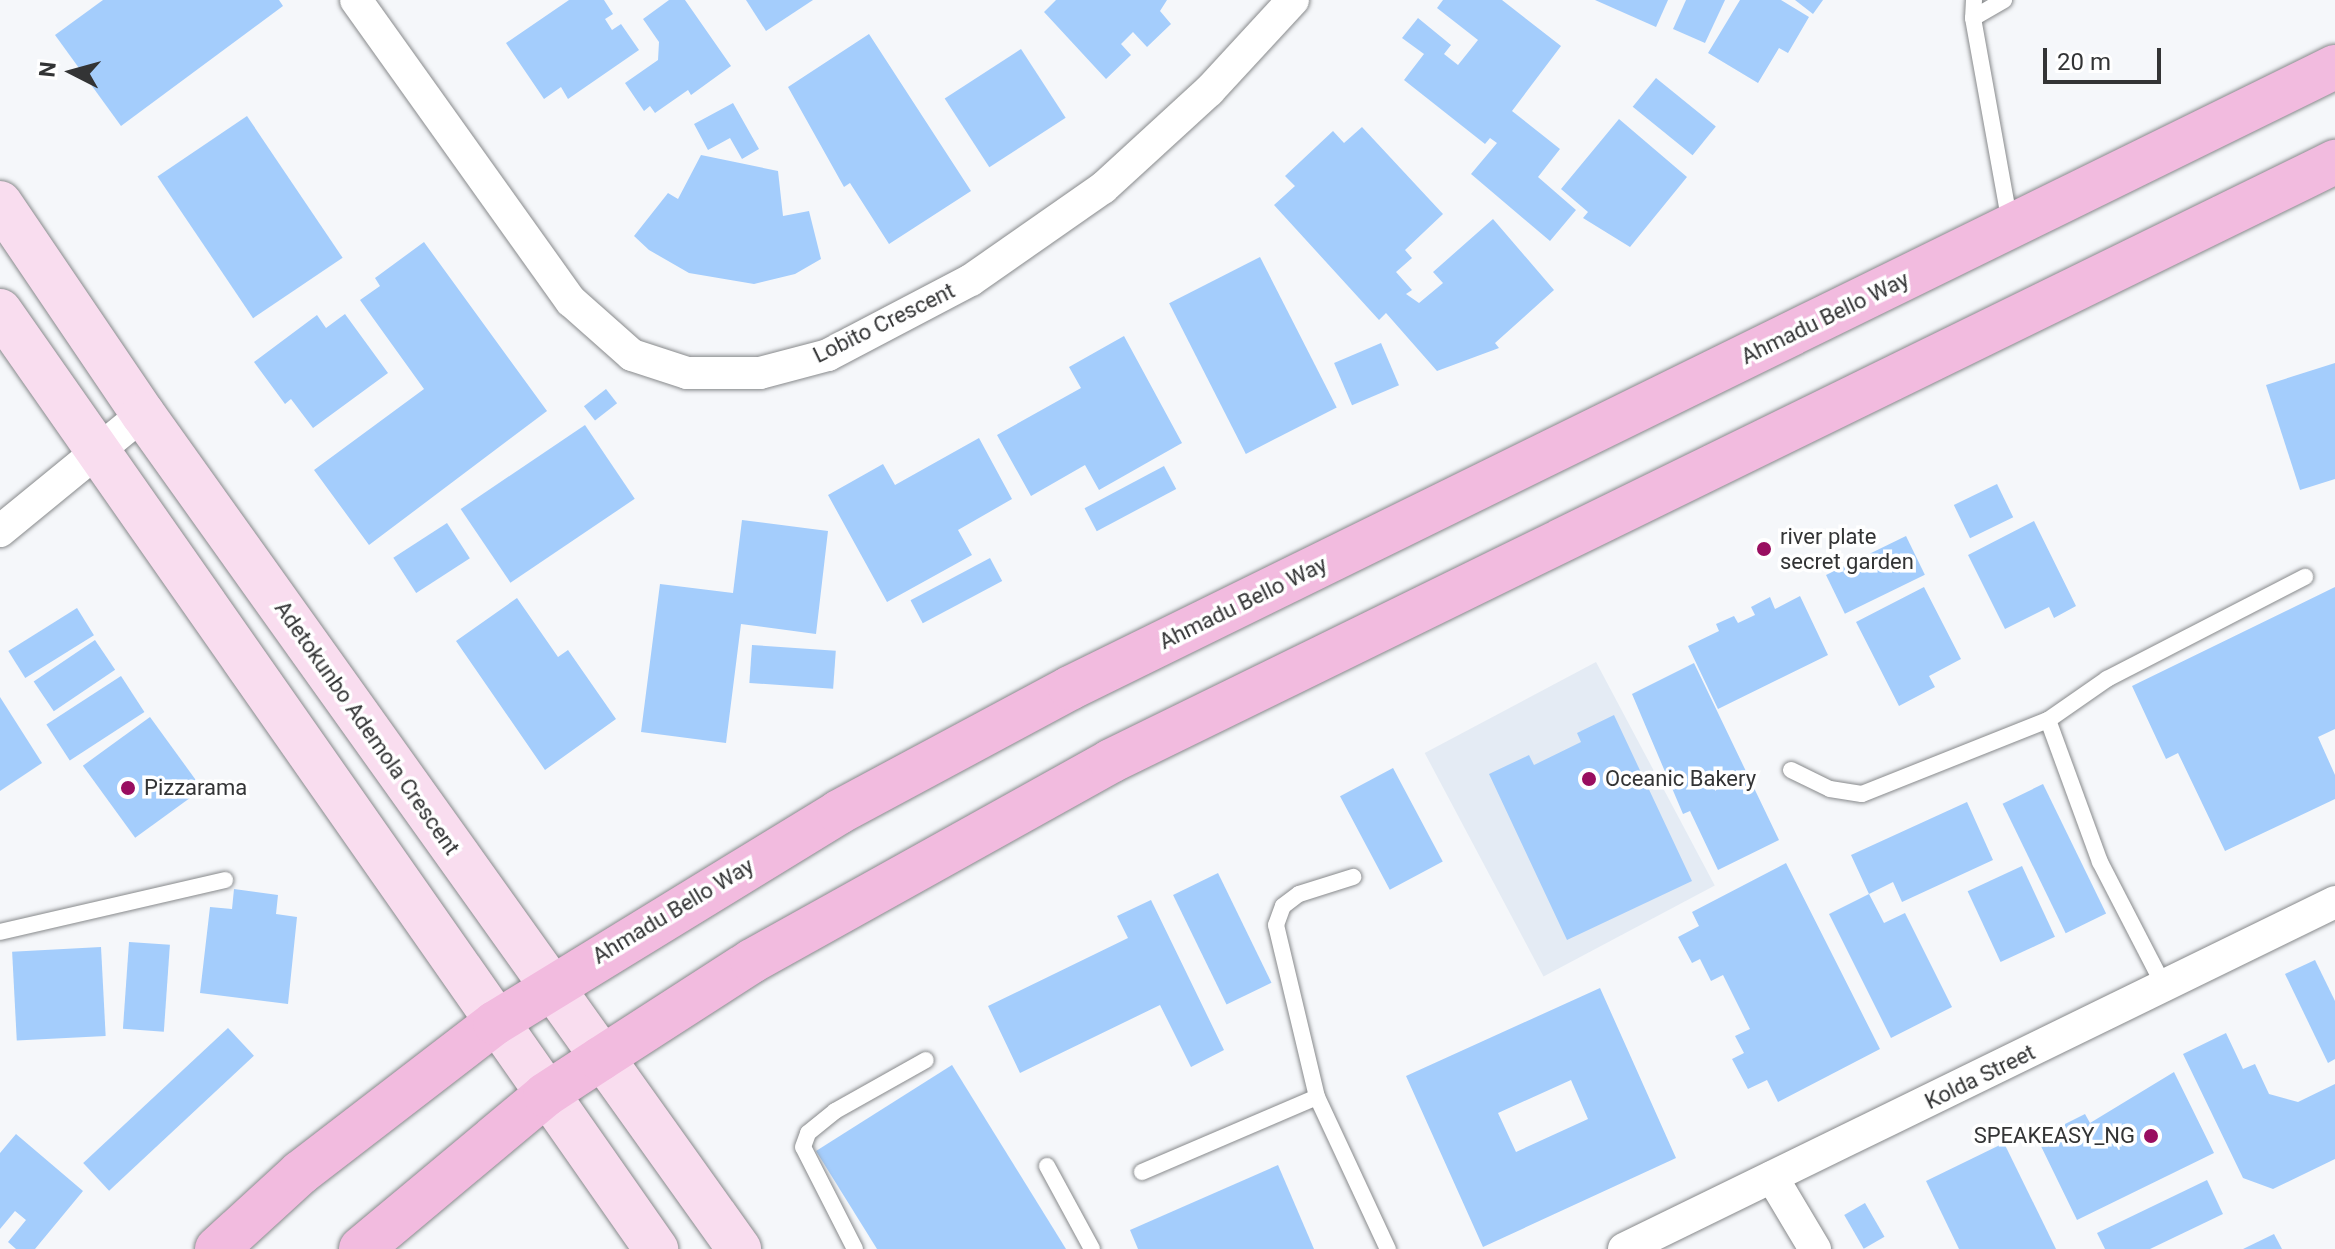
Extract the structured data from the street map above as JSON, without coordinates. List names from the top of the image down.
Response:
{
  "streets": {
    "main road": ["Ahmadu Bello Way", "Adetokunbo Ademola Crescent"],
    "street": ["Lobito Crescent", "Kolda Street"]
  },
  "crossings": [
    ["Ahmadu Bello Way", "Adetokunbo Ademola Crescent"]
  ],
  "places": [
    "river plate secret garden",
    "Oceanic Bakery",
    "Pizzarama",
    "SPEAKEASY_NG"
  ],
  "scale_bar": "20 m",
  "north": "left"
}
